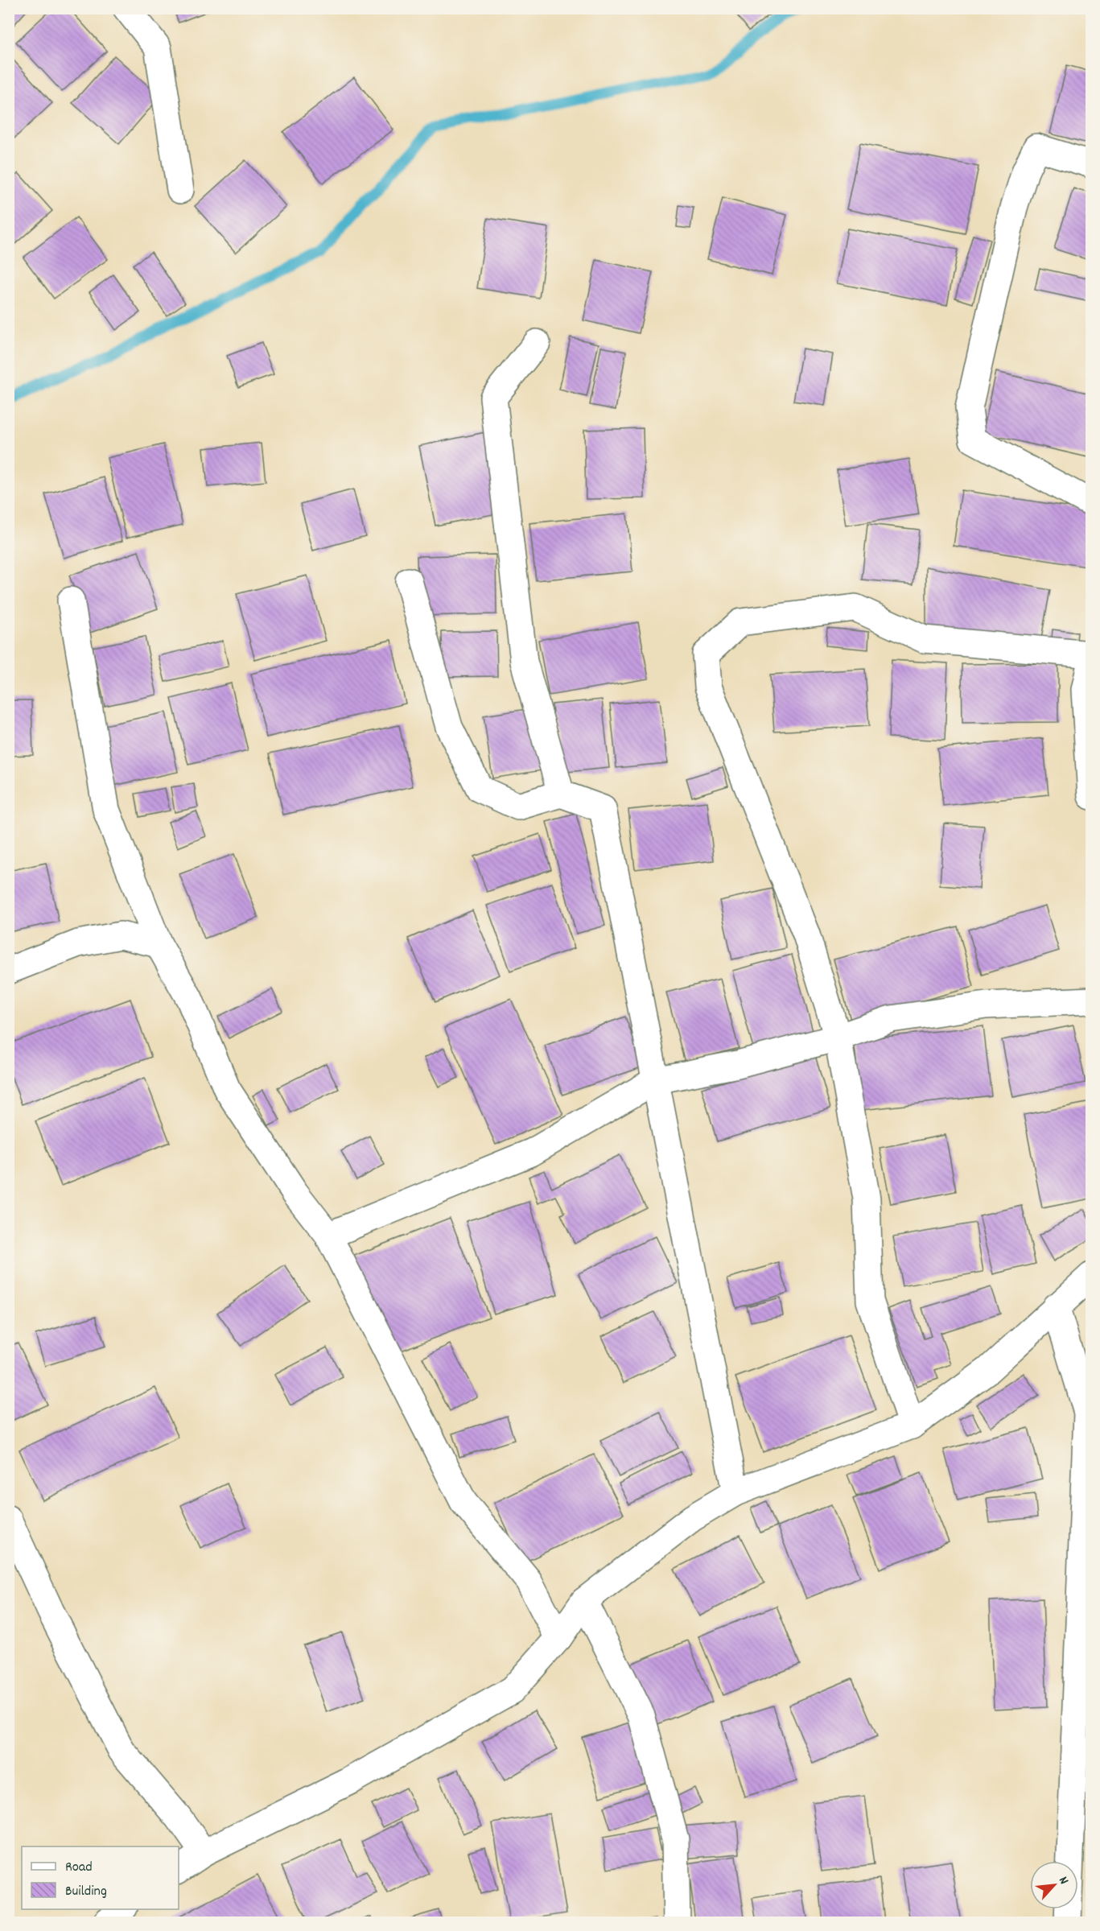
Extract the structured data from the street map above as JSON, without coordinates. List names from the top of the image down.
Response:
{
  "legend": ["Road", "Building"],
  "north": "top right"
}
